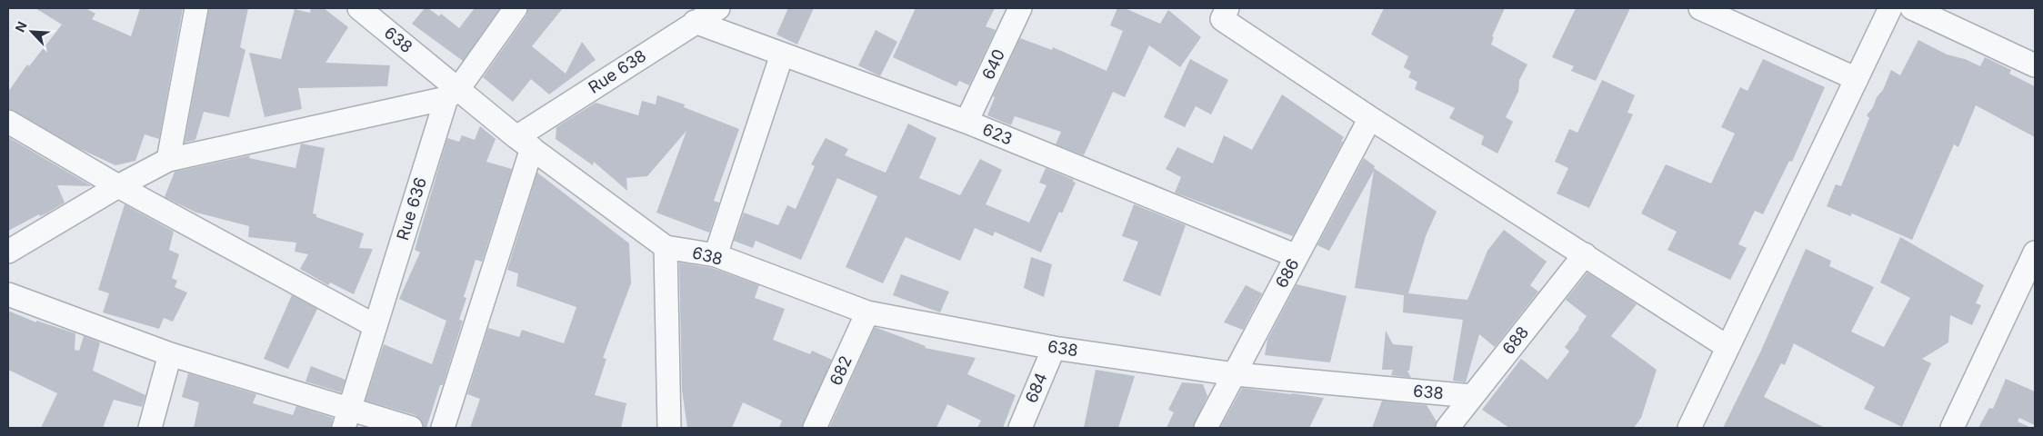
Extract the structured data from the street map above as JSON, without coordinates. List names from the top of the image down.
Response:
{
  "streets": {
    "street": [
      "638",
      "640",
      "Rue 638",
      "623",
      "Rue 636",
      "686",
      "688",
      "682",
      "684"
    ]
  },
  "crossings": [
    ["638", "Rue 638"],
    ["638", "Rue 636"],
    ["638", "686"],
    ["638", "688"],
    ["638", "682"],
    ["638", "684"],
    ["640", "623"],
    ["Rue 638", "623"],
    ["623", "686"]
  ],
  "north": "top left"
}
